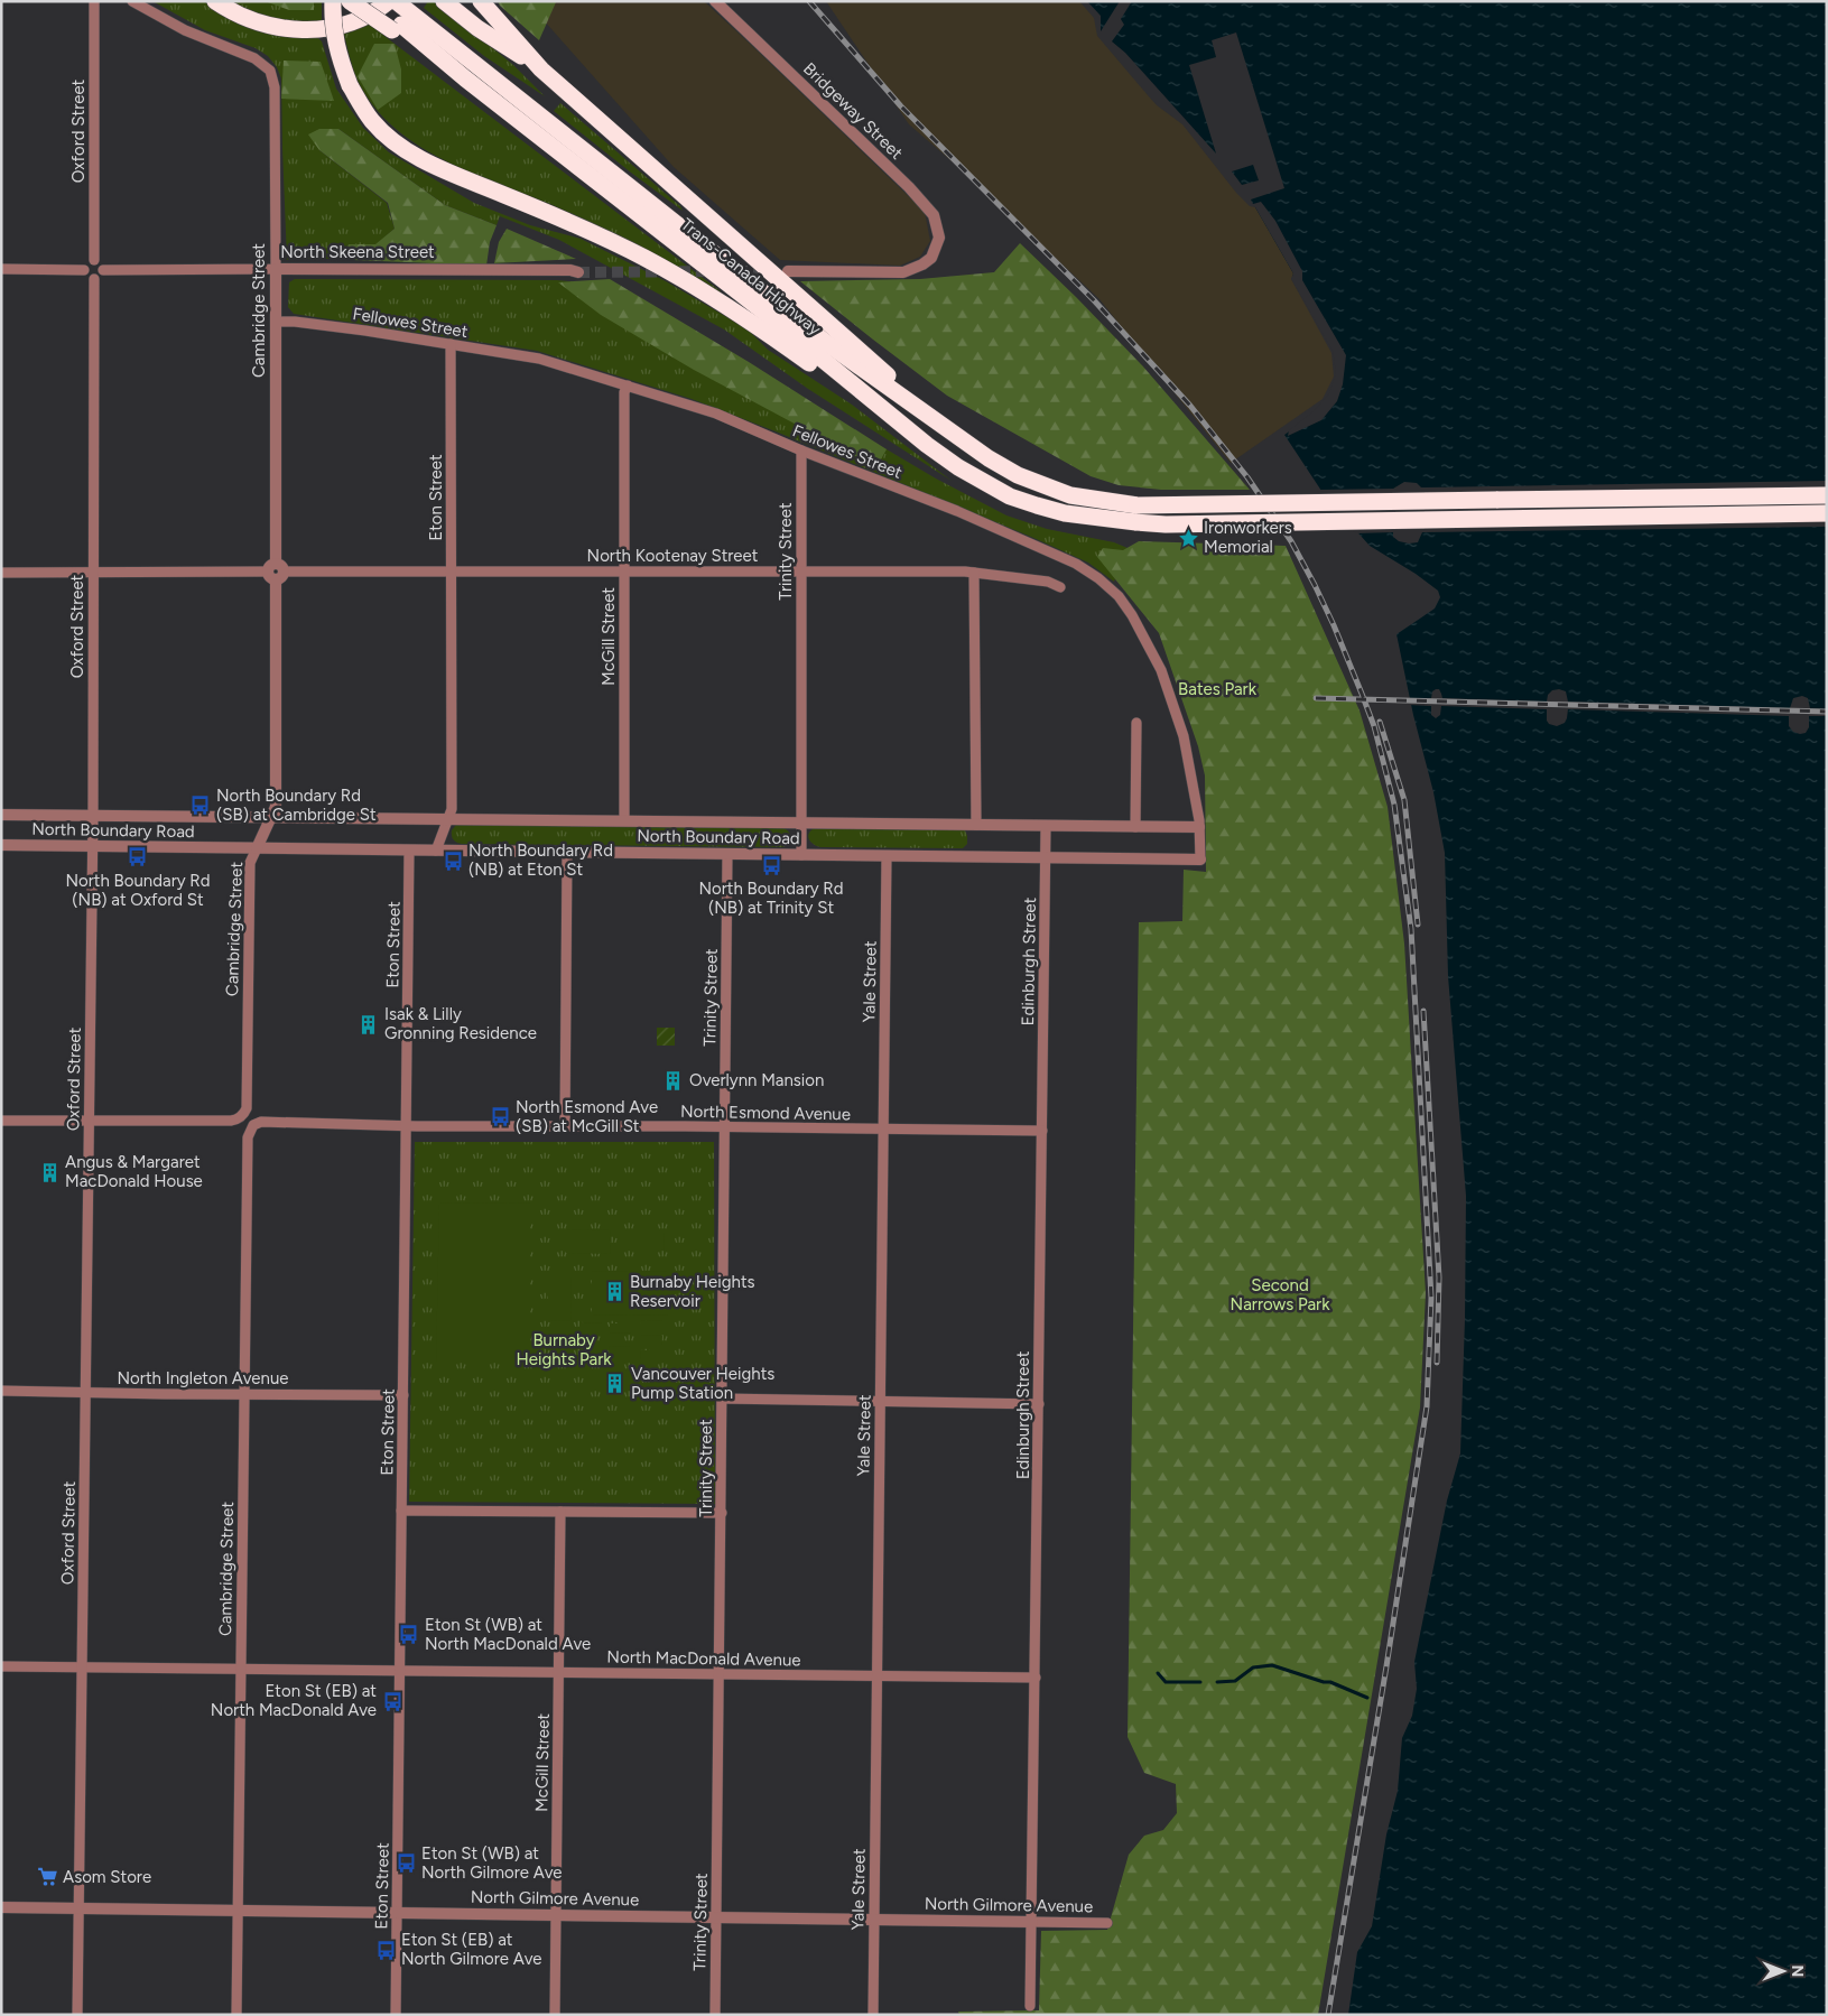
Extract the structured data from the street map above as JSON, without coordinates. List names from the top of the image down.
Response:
{
  "streets": {
    "highway": ["Trans-Canada Highway"],
    "street": [
      "Bridgeway Street",
      "Oxford Street",
      "North Skeena Street",
      "Cambridge Street",
      "Fellowes Street",
      "Eton Street",
      "Trinity Street",
      "North Kootenay Street",
      "McGill Street",
      "North Boundary Road",
      "Edinburgh Street",
      "Yale Street",
      "North Esmond Avenue",
      "North Ingleton Avenue",
      "North MacDonald Avenue",
      "North Gilmore Avenue"
    ]
  },
  "crossings": [
    ["Oxford Street", "North Skeena Street"],
    ["Oxford Street", "Cambridge Street"],
    ["Oxford Street", "North Kootenay Street"],
    ["Oxford Street", "North Boundary Road"],
    ["Oxford Street", "North Ingleton Avenue"],
    ["Oxford Street", "North MacDonald Avenue"],
    ["Oxford Street", "North Gilmore Avenue"],
    ["North Skeena Street", "Cambridge Street"],
    ["Cambridge Street", "Fellowes Street"],
    ["Cambridge Street", "North Kootenay Street"],
    ["Cambridge Street", "North Boundary Road"],
    ["Cambridge Street", "North Esmond Avenue"],
    ["Cambridge Street", "North Ingleton Avenue"],
    ["Cambridge Street", "North MacDonald Avenue"],
    ["Cambridge Street", "North Gilmore Avenue"],
    ["Fellowes Street", "Eton Street"],
    ["Fellowes Street", "Trinity Street"],
    ["Fellowes Street", "McGill Street"],
    ["Fellowes Street", "North Boundary Road"],
    ["Eton Street", "North Kootenay Street"],
    ["Eton Street", "North Boundary Road"],
    ["Eton Street", "North Esmond Avenue"],
    ["Eton Street", "North Ingleton Avenue"],
    ["Eton Street", "North MacDonald Avenue"],
    ["Eton Street", "North Gilmore Avenue"],
    ["Trinity Street", "North Kootenay Street"],
    ["Trinity Street", "North Boundary Road"],
    ["Trinity Street", "North Esmond Avenue"],
    ["Trinity Street", "North MacDonald Avenue"],
    ["Trinity Street", "North Gilmore Avenue"],
    ["North Kootenay Street", "McGill Street"],
    ["McGill Street", "North Boundary Road"],
    ["McGill Street", "North MacDonald Avenue"],
    ["McGill Street", "North Gilmore Avenue"],
    ["North Boundary Road", "Edinburgh Street"],
    ["North Boundary Road", "Yale Street"],
    ["Edinburgh Street", "North Esmond Avenue"],
    ["Edinburgh Street", "North MacDonald Avenue"],
    ["Edinburgh Street", "North Gilmore Avenue"],
    ["Yale Street", "North Esmond Avenue"],
    ["Yale Street", "North MacDonald Avenue"],
    ["Yale Street", "North Gilmore Avenue"]
  ],
  "parks": ["Bates Park", "Second Narrows Park", "Burnaby Heights Park"],
  "places": {
    "place": ["Ironworkers Memorial"],
    "bus stop": [
      "North Boundary Rd (SB) at Cambridge St",
      "North Boundary Rd (NB) at Oxford St",
      "North Boundary Rd (NB) at Eton St",
      "North Boundary Rd (NB) at Trinity St",
      "North Esmond Ave (SB) at McGill St",
      "Eton St (WB) at North MacDonald Ave",
      "Eton St (EB) at North MacDonald Ave",
      "Eton St (WB) at North Gilmore Ave",
      "Eton St (EB) at North Gilmore Ave"
    ],
    "building": [
      "Isak & Lilly Gronning Residence",
      "Overlynn Mansion",
      "Angus & Margaret MacDonald House",
      "Burnaby Heights Reservoir",
      "Vancouver Heights Pump Station"
    ],
    "supermarket": ["Asom Store"]
  },
  "north": "right"
}
